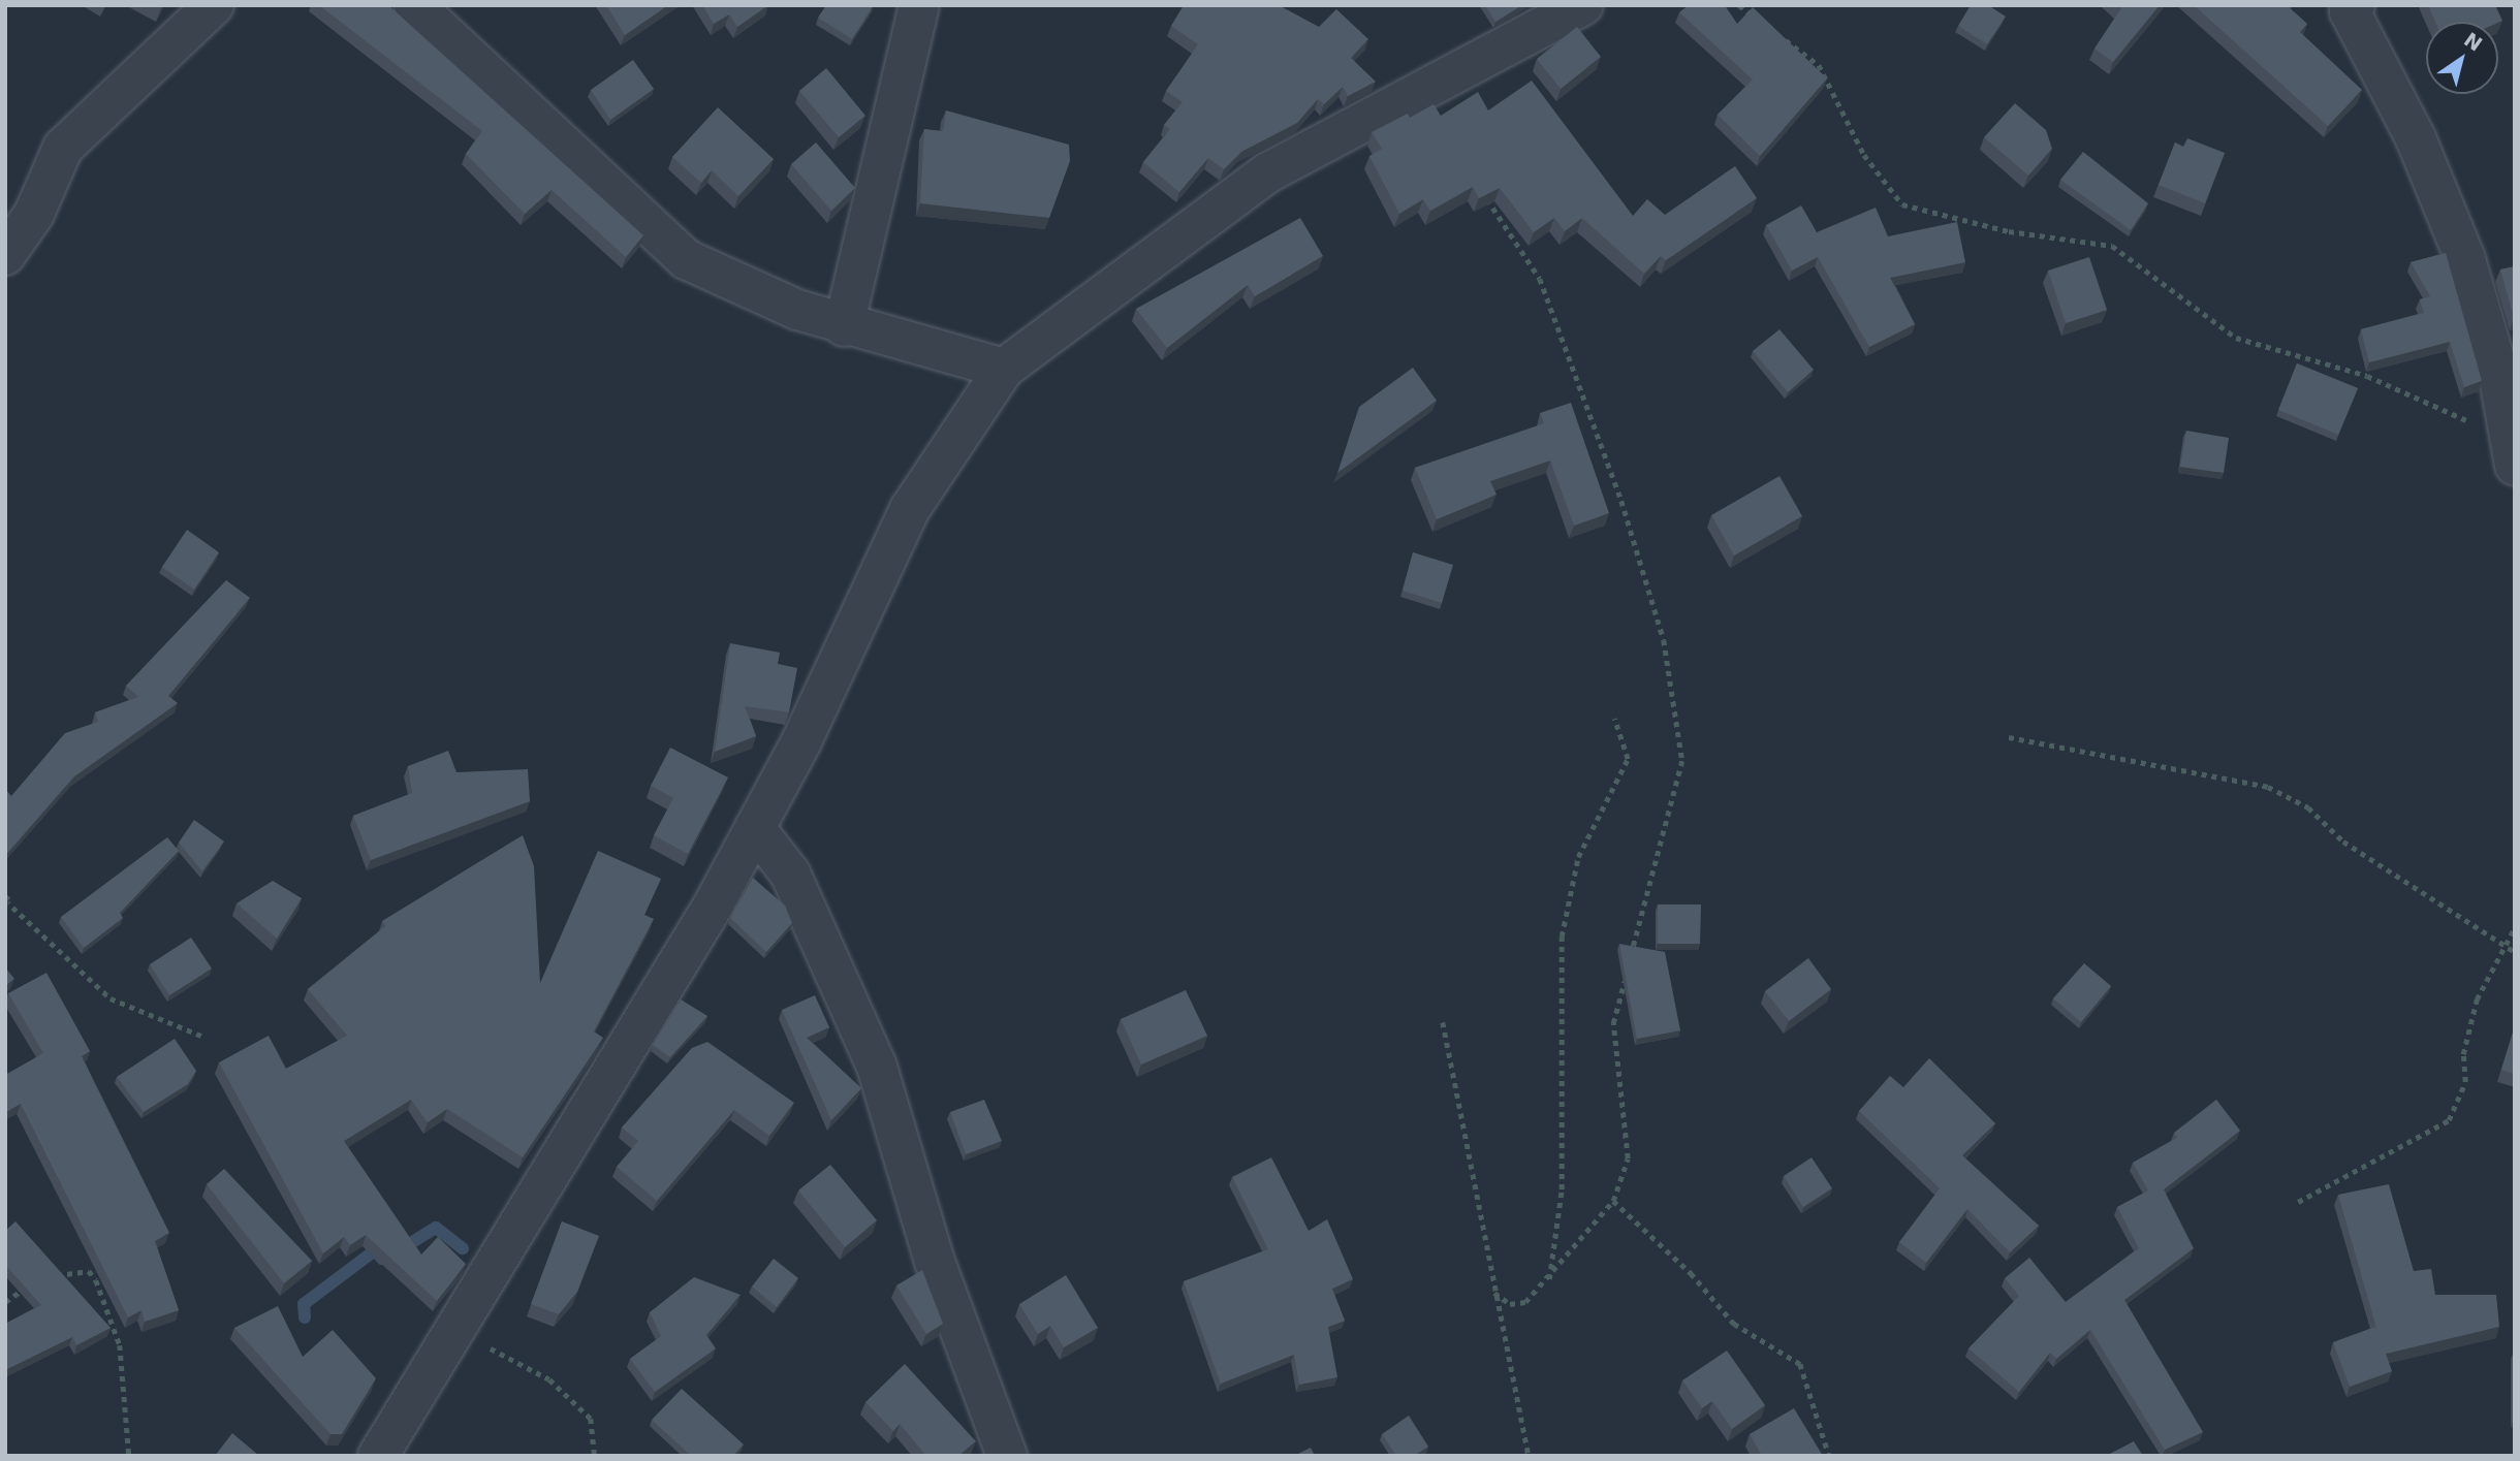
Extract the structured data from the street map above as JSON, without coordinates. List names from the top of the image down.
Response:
{
  "north": "top right"
}
